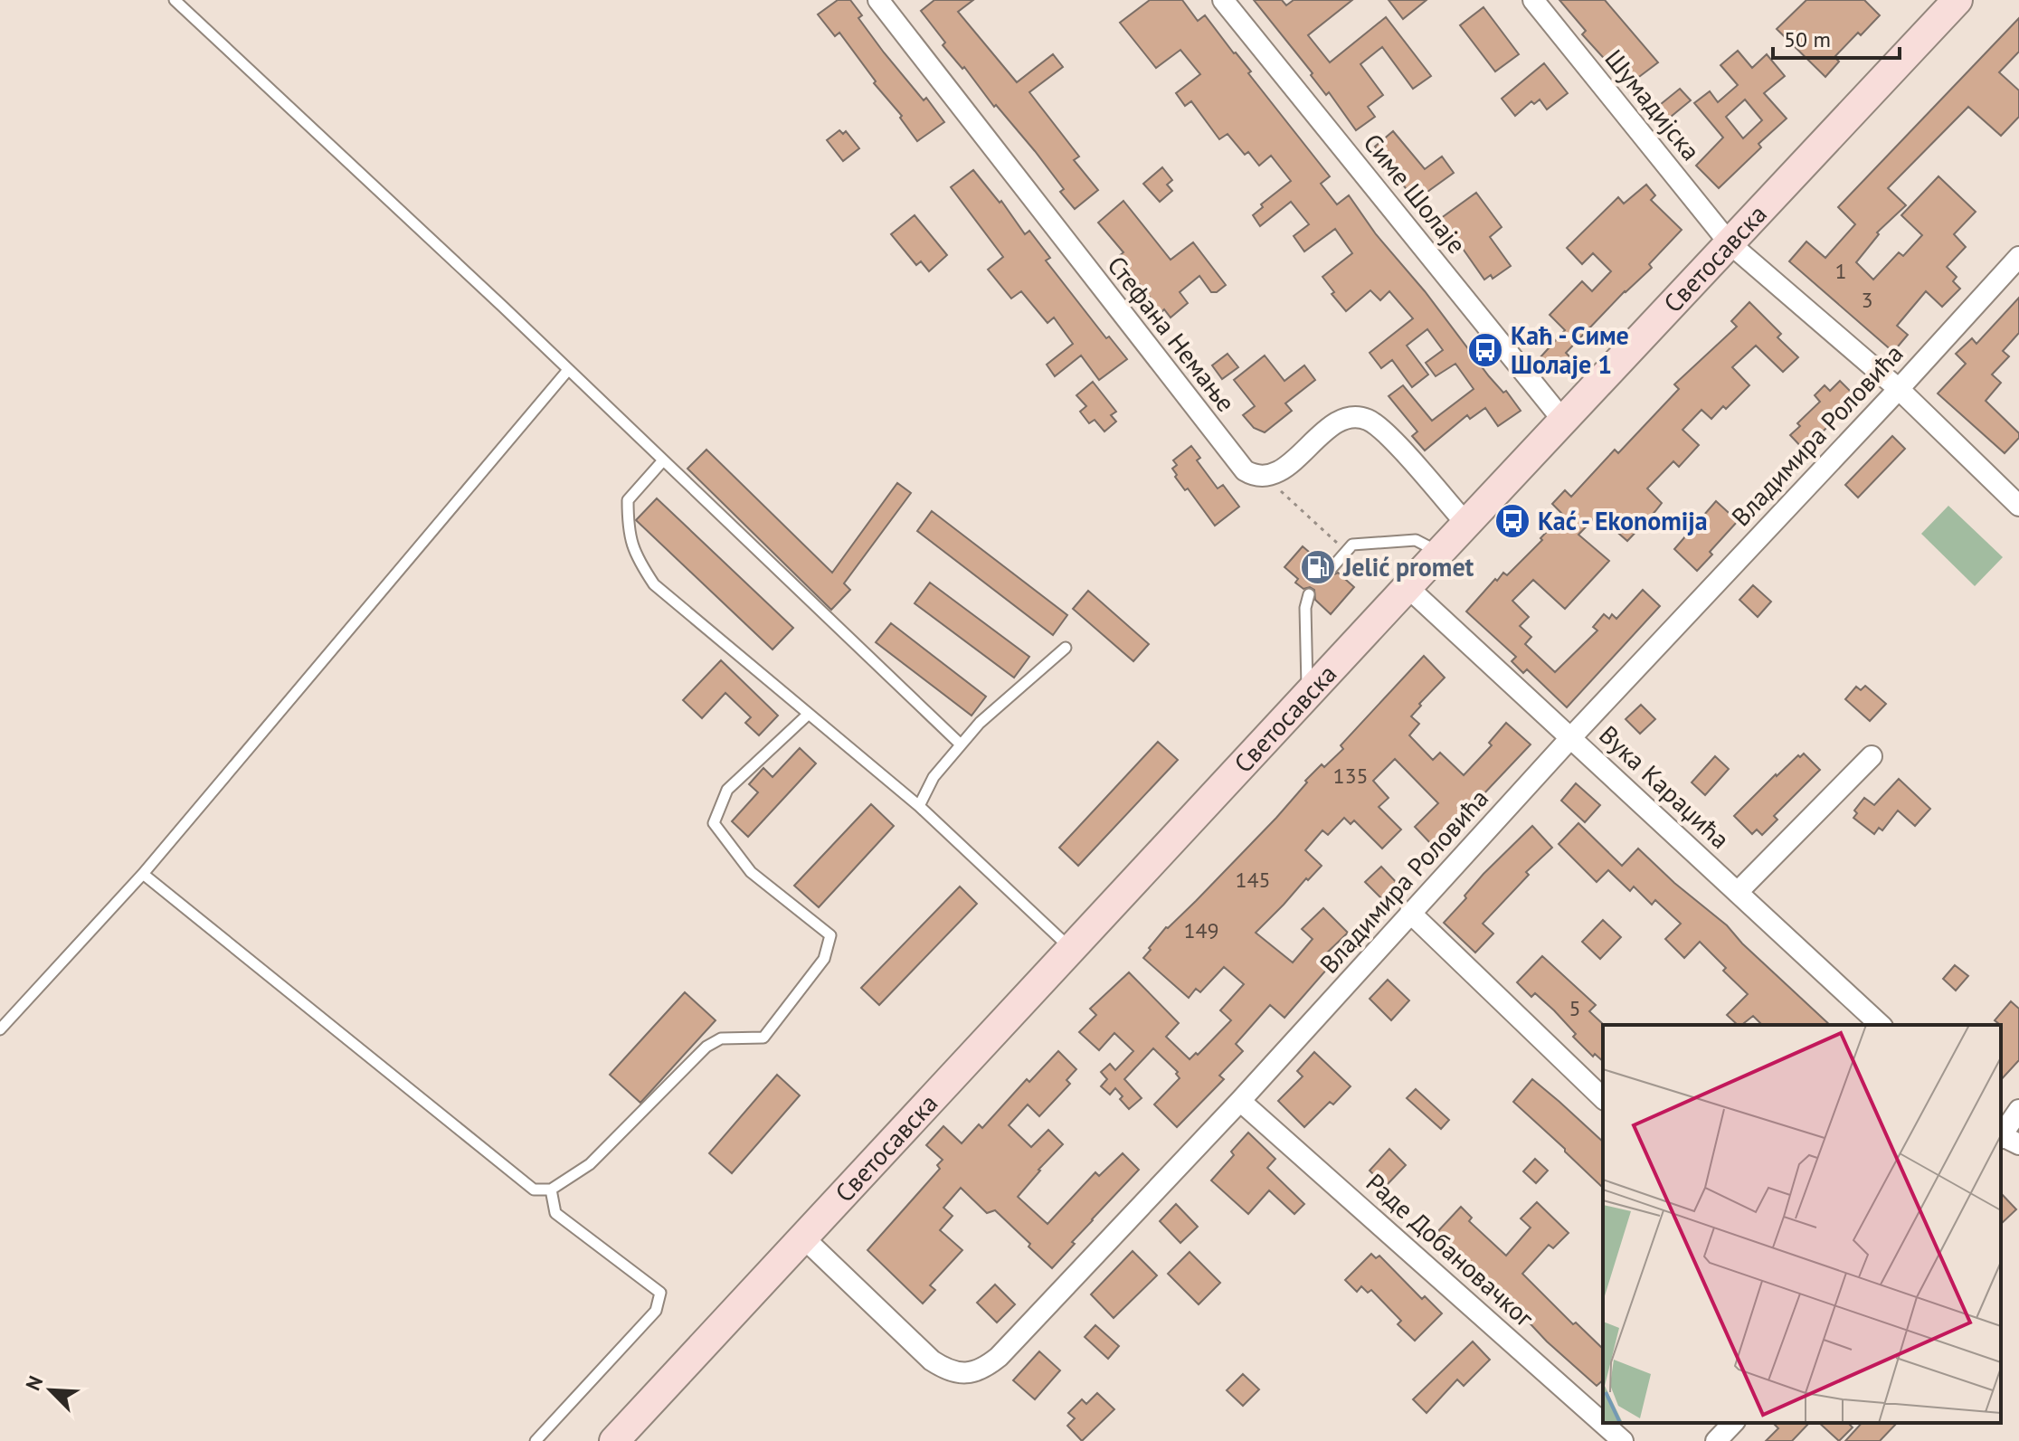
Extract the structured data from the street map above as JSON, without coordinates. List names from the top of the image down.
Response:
{
  "streets": {
    "main road": ["Светосавска"],
    "street": [
      "Шумадијска",
      "Симе Шолаје",
      "Стефана Немање",
      "Владимира Роловића",
      "Вука Караџића",
      "Раде Добановачког"
    ]
  },
  "crossings": [
    ["Шумадијска", "Светосавска"],
    ["Шумадијска", "Владимира Роловића"],
    ["Симе Шолаје", "Светосавска"],
    ["Светосавска", "Владимира Роловића"],
    ["Светосавска", "Вука Караџића"],
    ["Владимира Роловића", "Вука Караџића"],
    ["Владимира Роловића", "Раде Добановачког"]
  ],
  "places": {
    "bus stop": ["Каћ - Симе Шолаје 1", "Kać - Ekonomija"],
    "fuel station": ["Jelić promet"]
  },
  "house_numbers": [
    "1",
    "3",
    "135",
    "145",
    "149",
    "5"
  ],
  "scale_bar": "50 m",
  "north": "top left"
}
